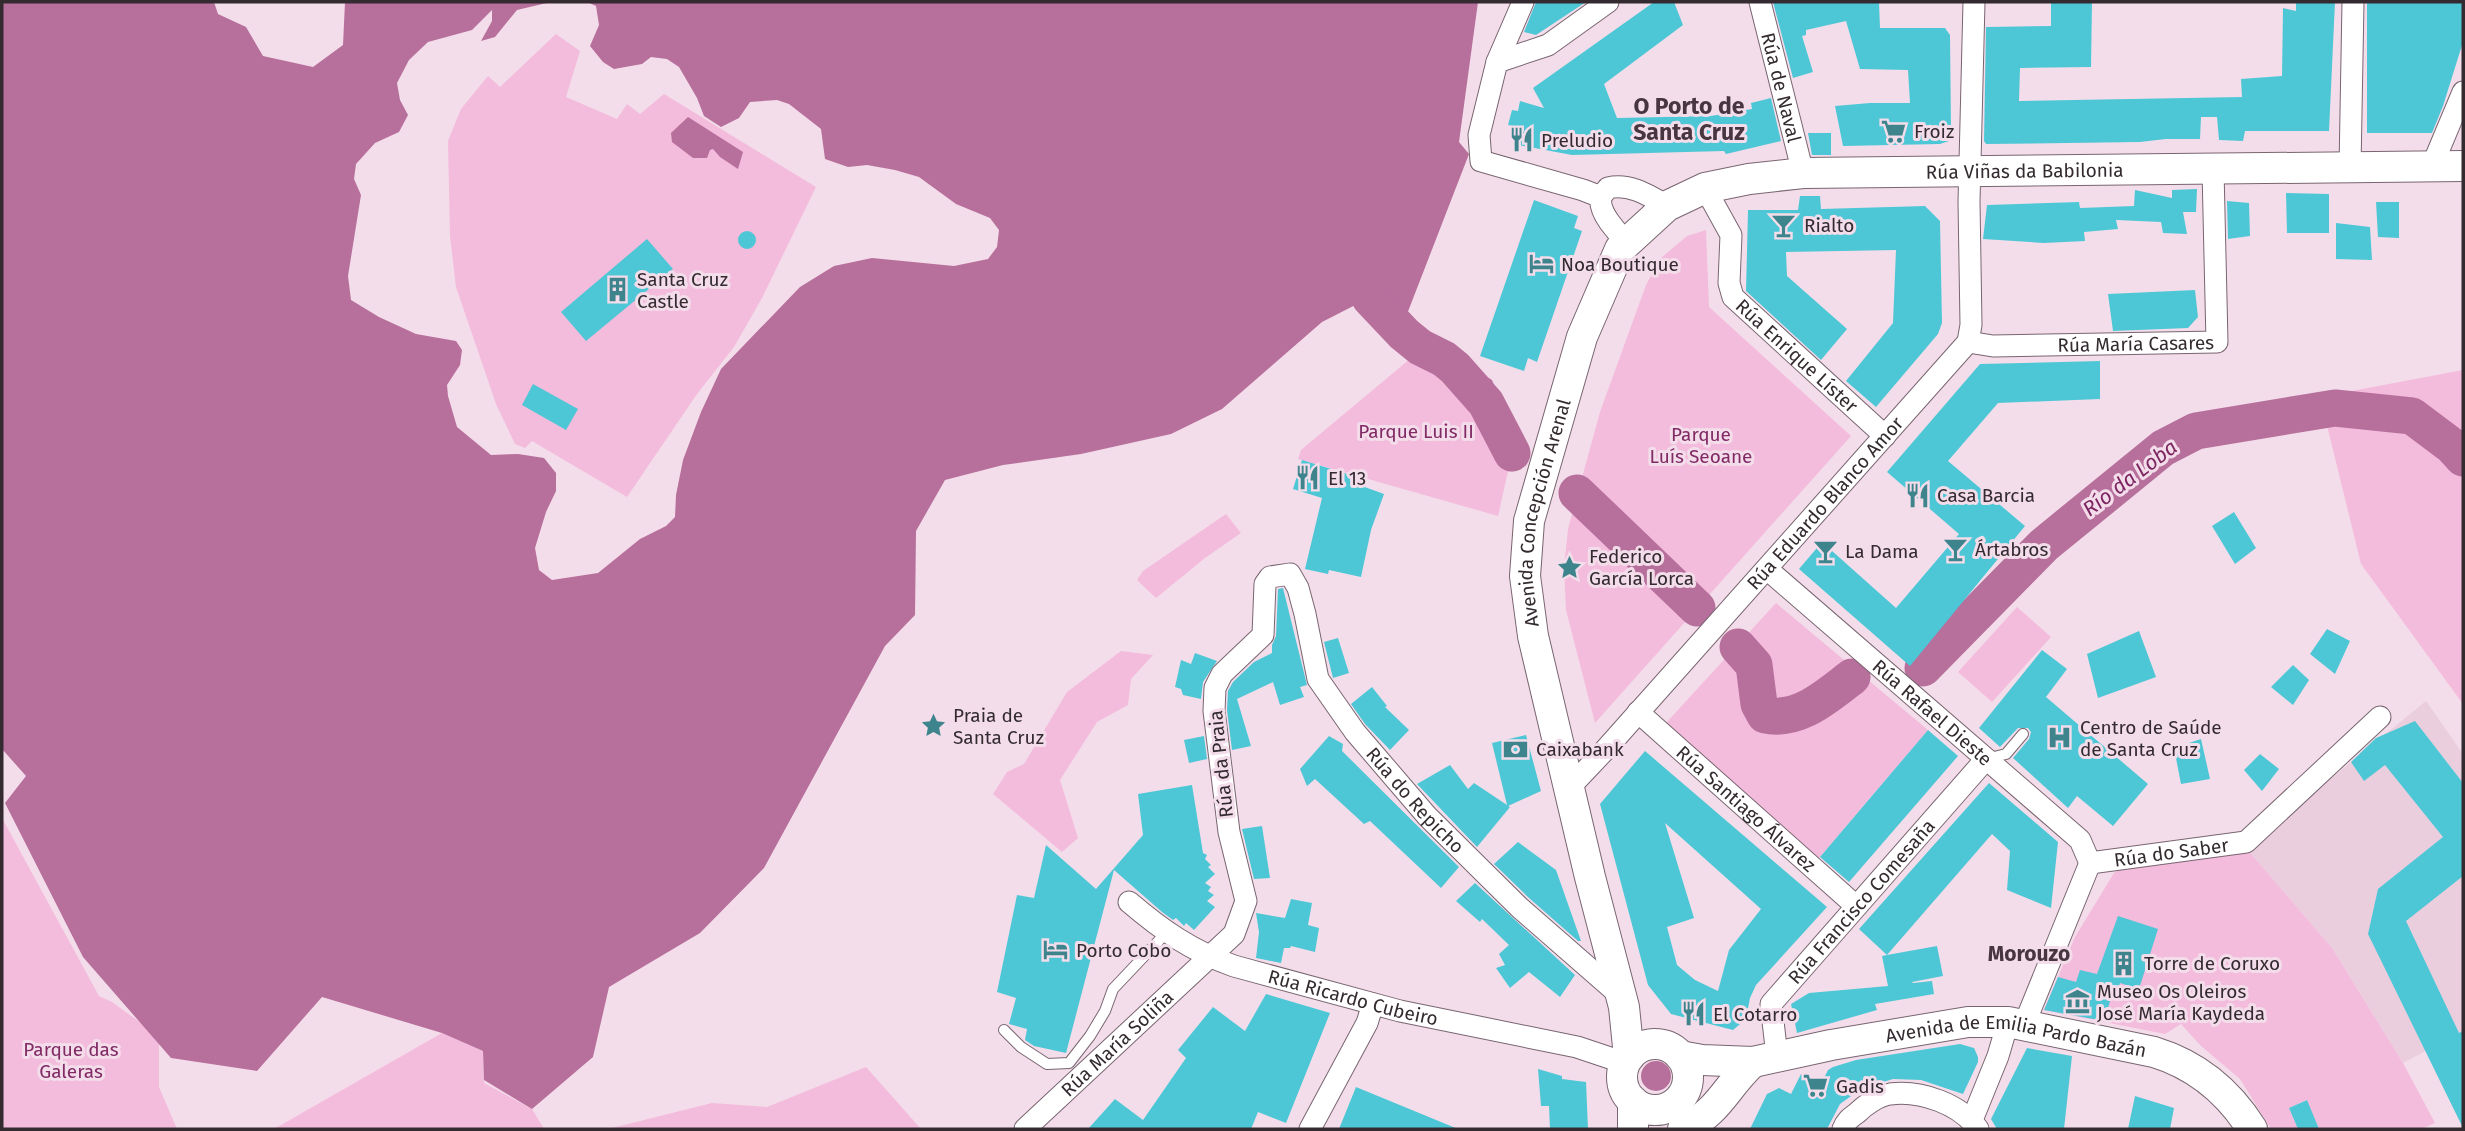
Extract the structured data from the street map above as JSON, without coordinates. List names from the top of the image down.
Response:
{
  "streets": {
    "main road": ["Rúa Viñas da Babilonia", "Avenida Concepción Arenal", "Avenida de Emilia Pardo Bazán"],
    "street": [
      "Rúa de Naval",
      "Rúa María Casares",
      "Rúa Enrique Líster",
      "Rúa Eduardo Blanco Amor",
      "Rúa Rafael Dieste",
      "Rúa da Praia",
      "Rúa do Repicho",
      "Rúa Santiago Álvarez",
      "Rúa do Saber",
      "Rúa Francisco Comesaña",
      "Rúa Ricardo Cubeiro",
      "Rúa María Soliña"
    ]
  },
  "crossings": [
    ["Rúa de Naval", "Rúa Viñas da Babilonia"],
    ["Rúa Viñas da Babilonia", "Rúa María Casares"],
    ["Rúa Viñas da Babilonia", "Rúa Enrique Líster"],
    ["Rúa Viñas da Babilonia", "Avenida Concepción Arenal"],
    ["Rúa María Casares", "Rúa Eduardo Blanco Amor"],
    ["Rúa Enrique Líster", "Rúa Eduardo Blanco Amor"],
    ["Rúa Eduardo Blanco Amor", "Avenida Concepción Arenal"],
    ["Rúa Eduardo Blanco Amor", "Rúa Rafael Dieste"],
    ["Rúa Eduardo Blanco Amor", "Rúa Santiago Álvarez"],
    ["Avenida Concepción Arenal", "Rúa do Repicho"],
    ["Avenida Concepción Arenal", "Rúa Ricardo Cubeiro"],
    ["Avenida Concepción Arenal", "Avenida de Emilia Pardo Bazán"],
    ["Rúa Rafael Dieste", "Rúa do Saber"],
    ["Rúa Rafael Dieste", "Rúa Francisco Comesaña"],
    ["Rúa da Praia", "Rúa do Repicho"],
    ["Rúa da Praia", "Rúa Ricardo Cubeiro"],
    ["Rúa da Praia", "Rúa María Soliña"],
    ["Rúa Santiago Álvarez", "Rúa Francisco Comesaña"],
    ["Rúa do Saber", "Avenida de Emilia Pardo Bazán"],
    ["Rúa Francisco Comesaña", "Avenida de Emilia Pardo Bazán"],
    ["Rúa Ricardo Cubeiro", "Rúa María Soliña"]
  ],
  "districts": ["O Porto de Santa Cruz", "Morouzo"],
  "water": ["Río da Loba"],
  "parks": ["Parque Luis II", "Parque Luís Seoane", "Parque das Galeras"],
  "places": {
    "supermarket": ["Froiz", "Gadis"],
    "restaurant": [
      "Preludio",
      "El 13",
      "Casa Barcia",
      "El Cotarro"
    ],
    "bar": ["Rialto", "Ártabros", "La Dama"],
    "hotel": ["Noa Boutique", "Porto Cobo"],
    "building": ["Santa Cruz Castle", "Torre de Coruxo"],
    "place": ["Federico García Lorca", "Praia de Santa Cruz"],
    "hospital": ["Centro de Saúde de Santa Cruz"],
    "bank": ["Caixabank"],
    "museum": ["Museo Os Oleiros José María Kaydeda"]
  }
}
